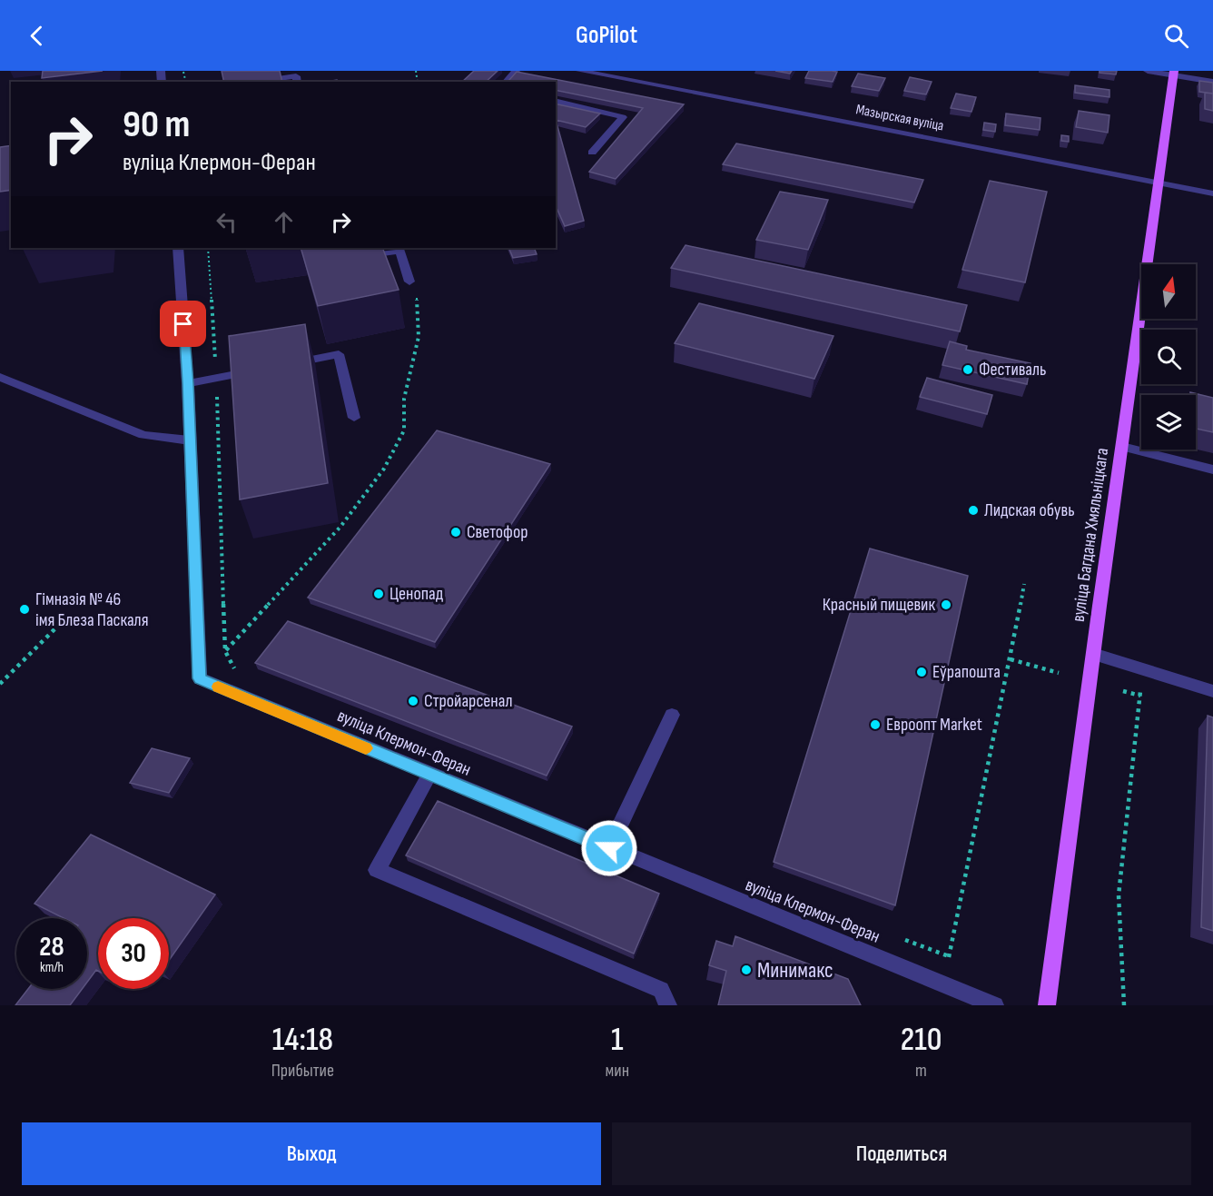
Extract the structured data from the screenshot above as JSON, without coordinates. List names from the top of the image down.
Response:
{
  "streets": {
    "main road": ["вуліца Багдана Хмяльніцкага"],
    "street": ["Мазырская вуліца", "вуліца Клермон-Феран"]
  },
  "crossings": [
    ["Мазырская вуліца", "вуліца Багдана Хмяльніцкага"]
  ],
  "places": [
    "Фестиваль",
    "Лидская обувь",
    "Светофор",
    "Ценопад",
    "Красный пищевик",
    "Гімназія № 46 імя Блеза Паскаля",
    "Еўрапошта",
    "Стройарсенал",
    "Евроопт Market",
    "Минимакс"
  ],
  "north": "top",
  "page": {
    "header": "GoPilot",
    "turn": ["90 m", "вуліца Клермон-Феран"],
    "speed": "28 km/h",
    "limit": "30",
    "eta": [
      "14:18",
      "Прибытие",
      "1",
      "мин",
      "210",
      "m"
    ],
    "buttons": ["Выход", "Поделиться"]
  }
}
